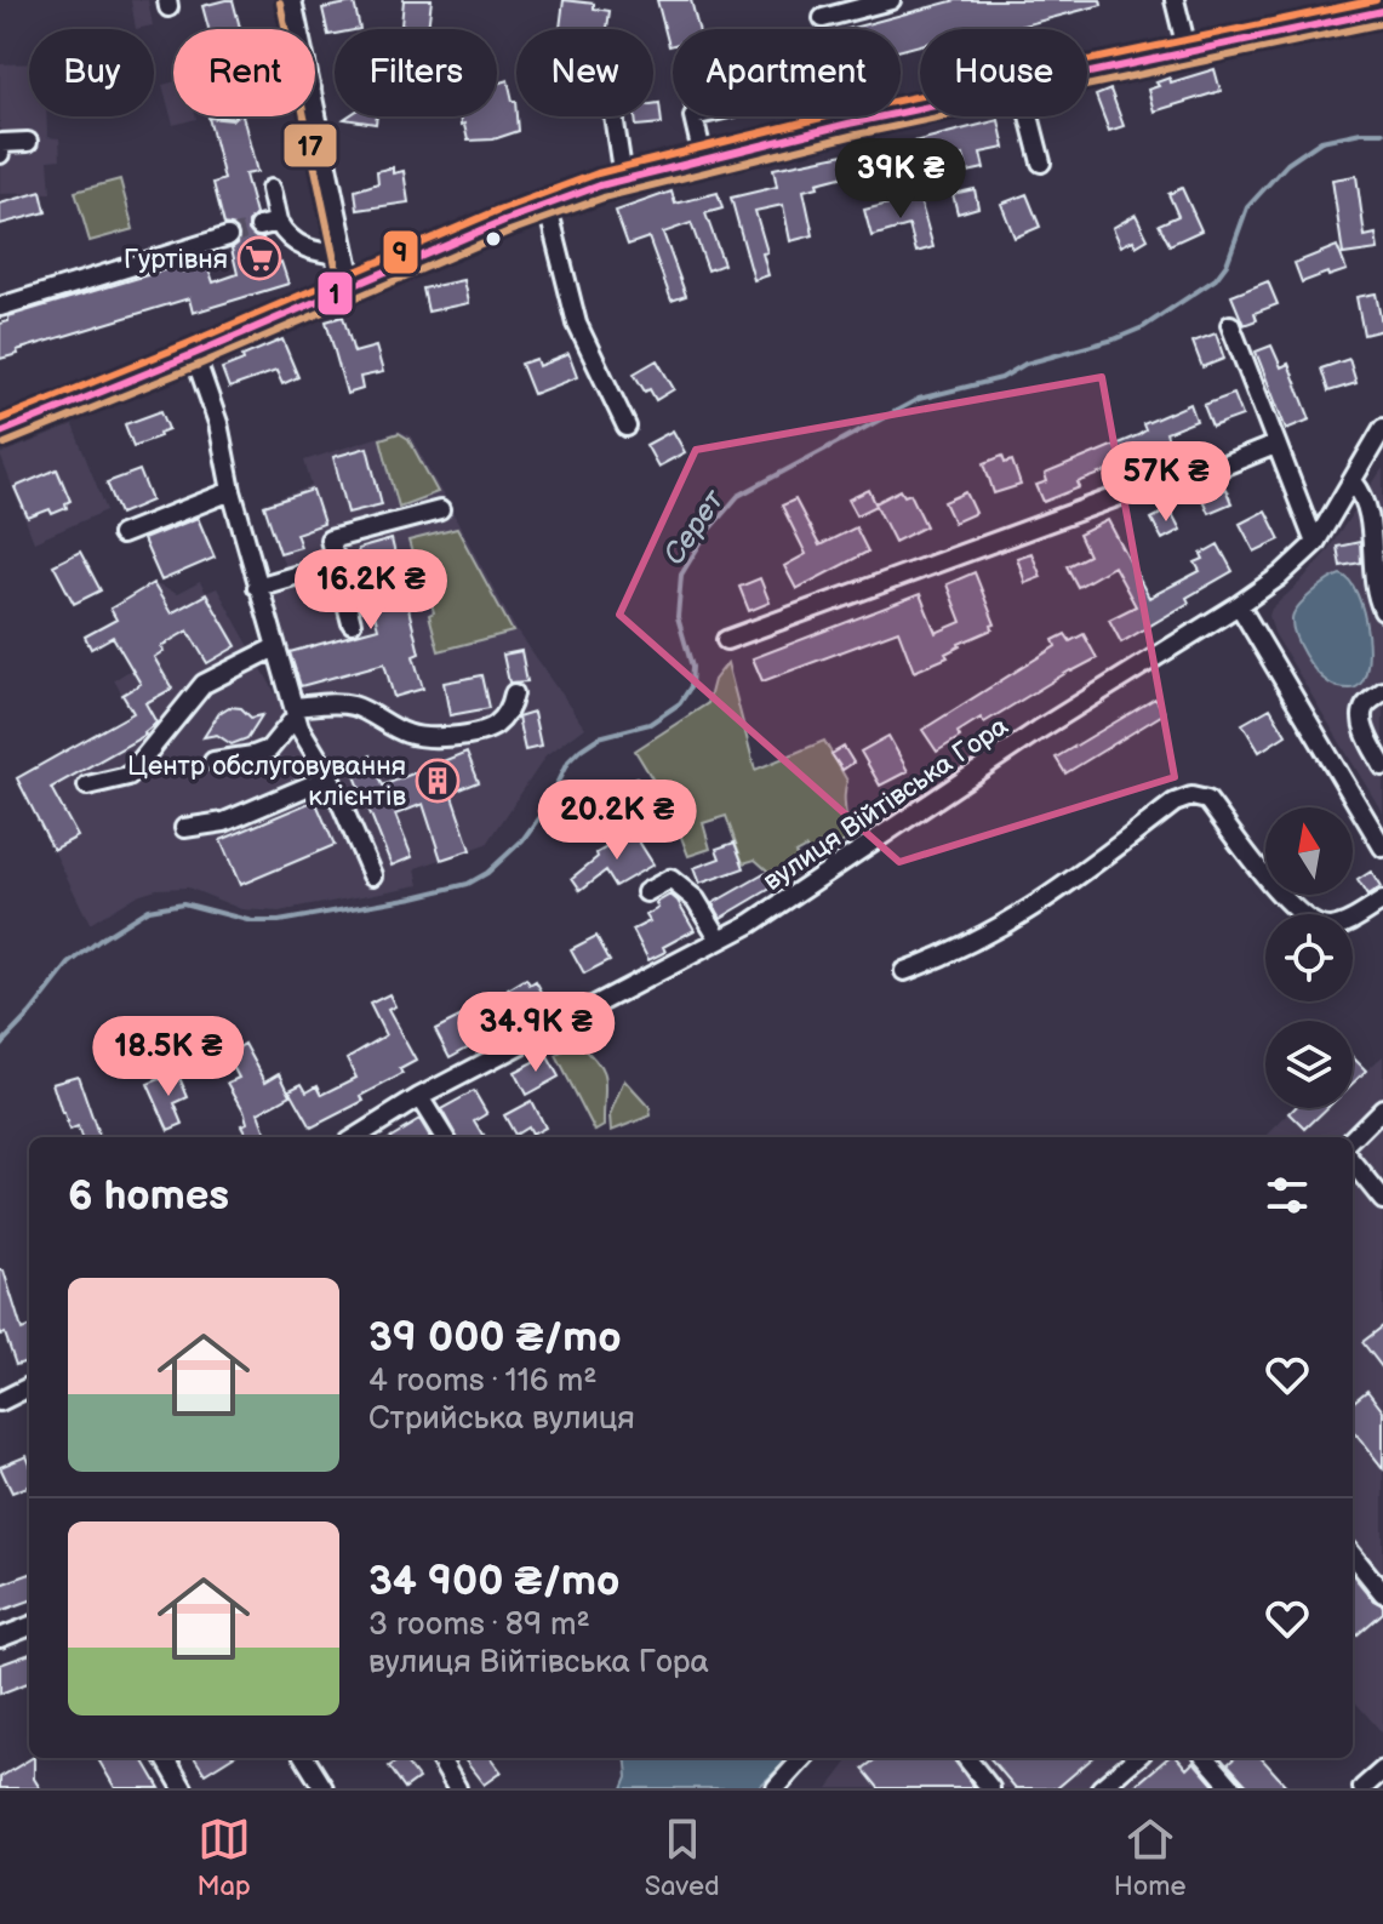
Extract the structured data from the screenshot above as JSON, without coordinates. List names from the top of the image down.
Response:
{
  "streets": {
    "street": ["вулиця Війтівська Гора"]
  },
  "water": ["Серет"],
  "places": {
    "supermarket": ["Гуртівня"],
    "building": ["Центр обслуговування клієнтів"]
  },
  "lines": ["transit line 9", "transit line 17", "transit line 1"],
  "north": "top",
  "page": {
    "chip": [
      "Buy",
      "Rent",
      "Filters",
      "New",
      "Apartment",
      "House"
    ],
    "price": [
      "39K ₴",
      "57K ₴",
      "16.2K ₴",
      "20.2K ₴",
      "34.9K ₴",
      "18.5K ₴"
    ],
    "heading": "6 homes",
    "list": [
      {
        "name": "39 000 ₴/mo",
        "note": "4 rooms · 116 m² · Стрийська вулиця"
      },
      {
        "name": "34 900 ₴/mo",
        "note": "3 rooms · 89 m² · вулиця Війтівська Гора"
      }
    ],
    "tabs": ["Map", "Saved", "Home"]
  }
}
